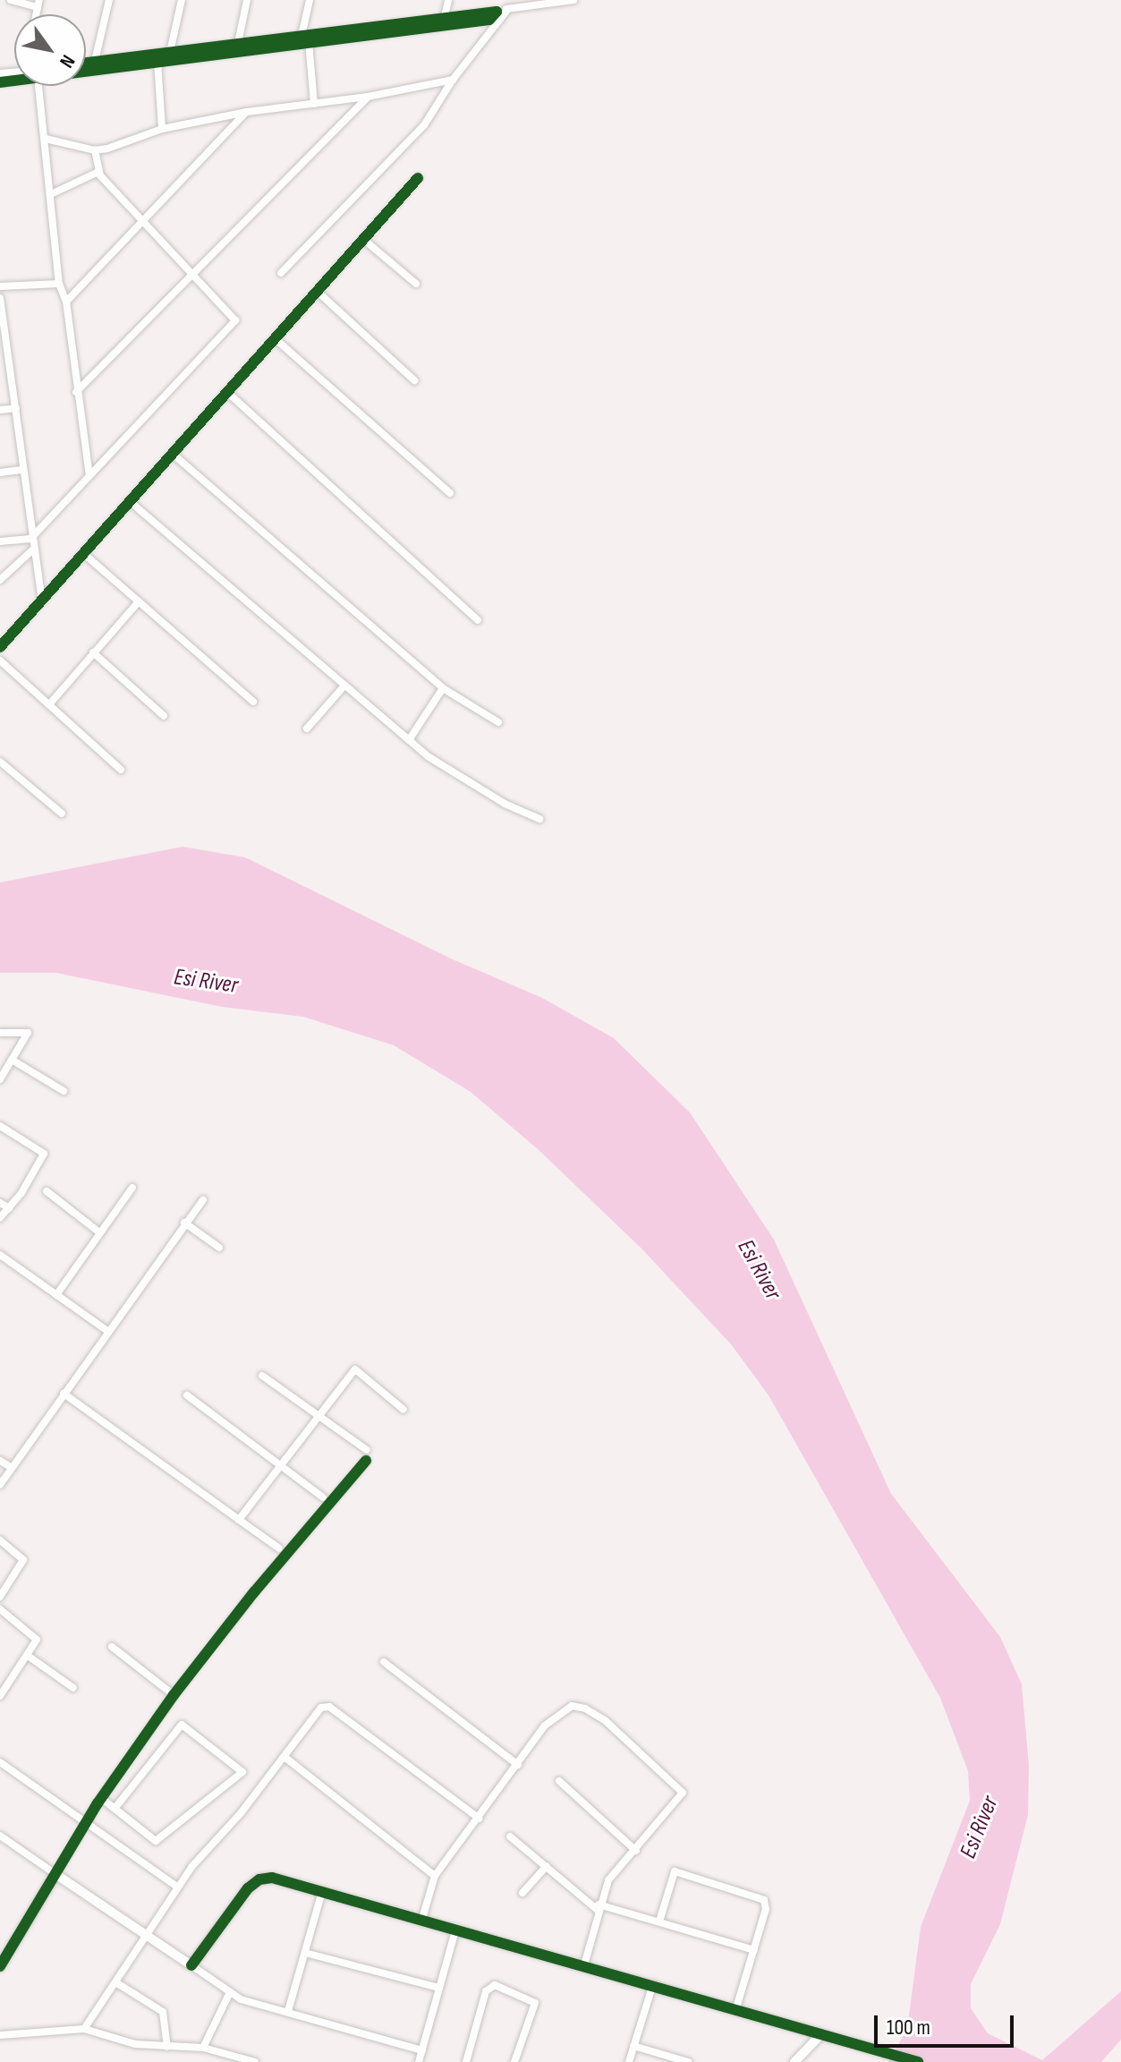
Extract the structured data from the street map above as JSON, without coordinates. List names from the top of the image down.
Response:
{
  "water": ["Esi River"],
  "scale_bar": "100 m",
  "north": "bottom right"
}
